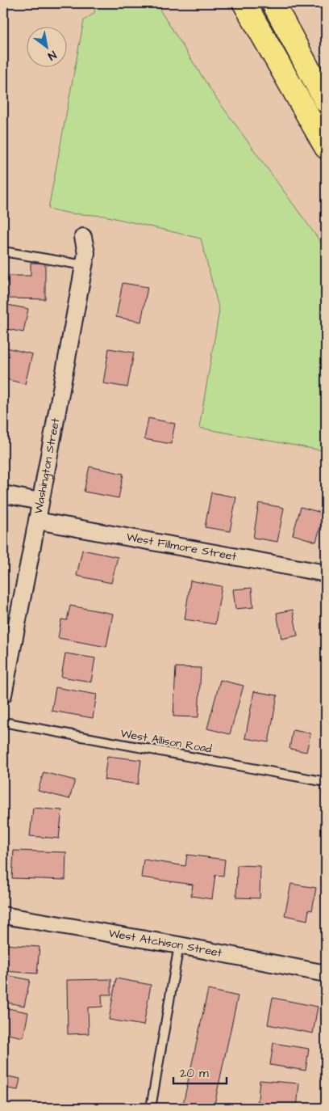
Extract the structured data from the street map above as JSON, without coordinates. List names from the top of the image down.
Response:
{
  "streets": {
    "street": ["Washington Street", "West Fillmore Street", "West Atchison Street"],
    "lane": ["West Allison Road"]
  },
  "crossings": [
    ["Washington Street", "West Fillmore Street"]
  ],
  "scale_bar": "20 m",
  "north": "bottom right"
}
